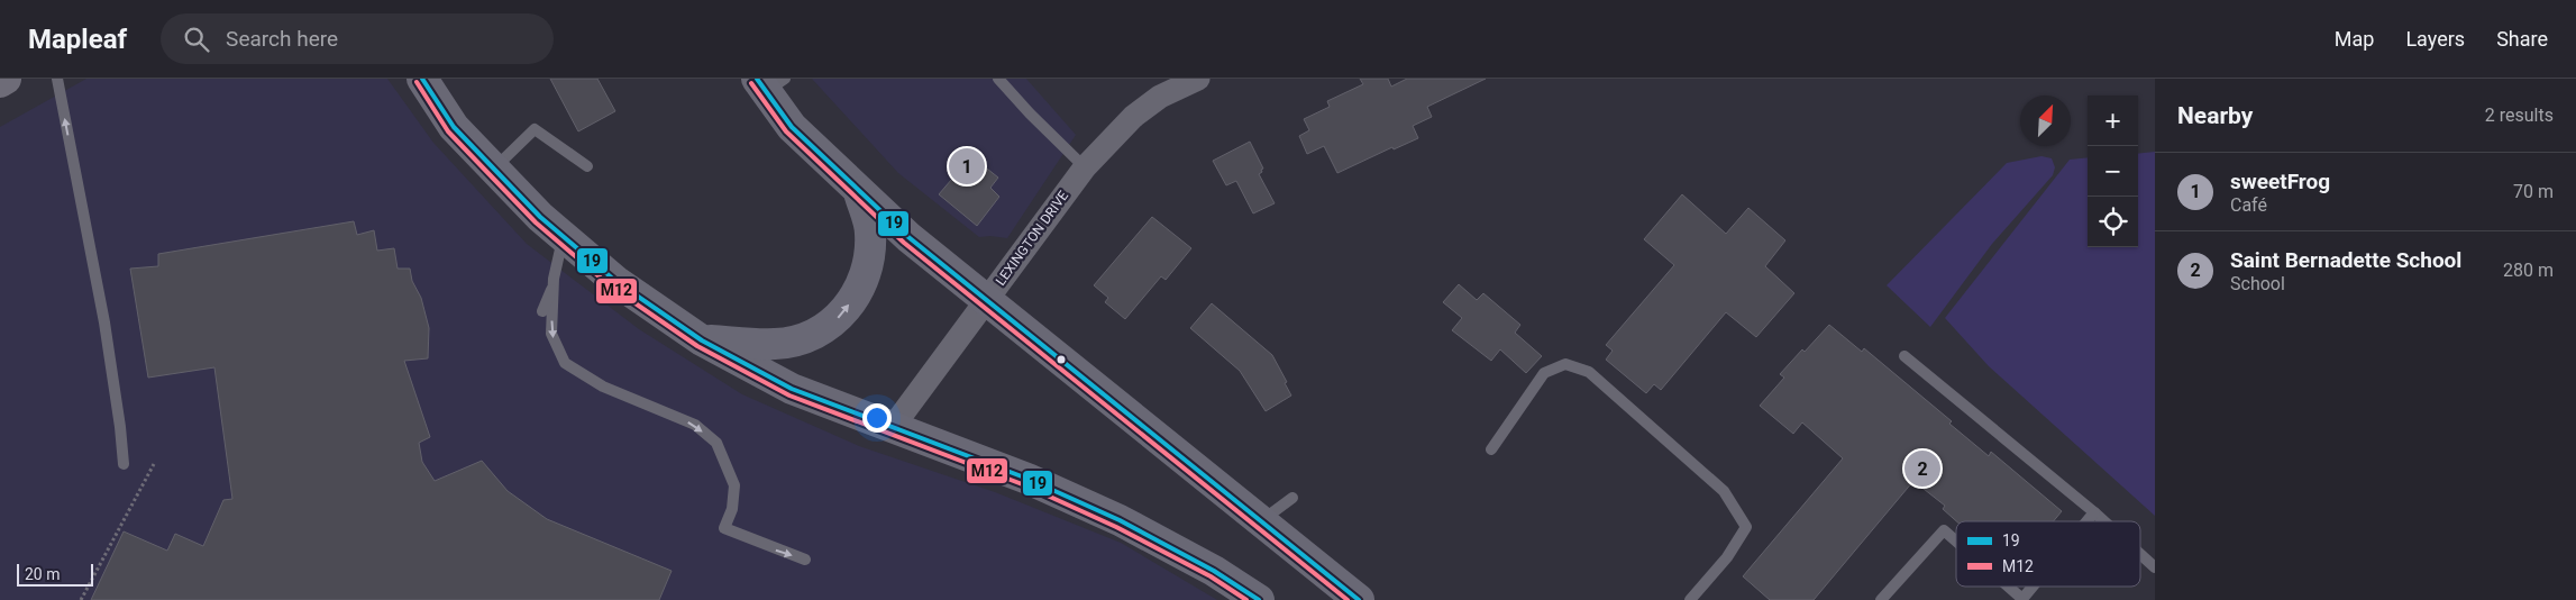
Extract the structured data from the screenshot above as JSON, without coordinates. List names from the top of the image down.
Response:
{
  "streets": {
    "street": ["LEXINGTON DRIVE"]
  },
  "lines": ["transit line 19", "transit line M12"],
  "legend": ["19", "M12"],
  "scale_bar": "20 m",
  "north": "top right",
  "page": {
    "header": "Mapleaf",
    "search": "Search here",
    "nav": ["Map", "Layers", "Share"],
    "heading": ["Nearby", "2 results"],
    "map_buttons": ["+", "−"],
    "pins": ["1", "2"],
    "list": [
      {
        "mark": "1",
        "name": "sweetFrog",
        "note": "Café",
        "value": "70 m"
      },
      {
        "mark": "2",
        "name": "Saint Bernadette School",
        "note": "School",
        "value": "280 m"
      }
    ],
    "scale": "20 m"
  }
}
